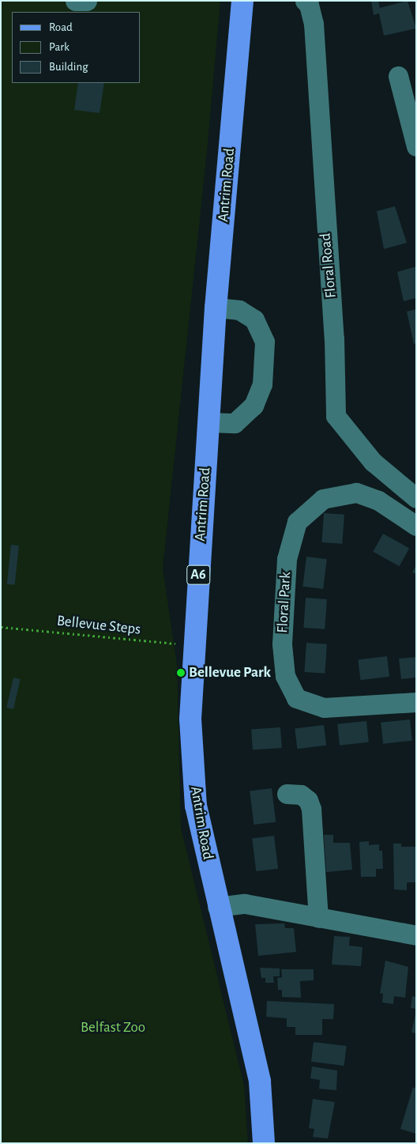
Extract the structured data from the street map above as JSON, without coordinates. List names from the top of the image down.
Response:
{
  "streets": {
    "main road": ["Antrim Road", "A6"],
    "street": ["Floral Road", "Floral Park"],
    "path": ["Bellevue Steps"]
  },
  "crossings": [
    ["Antrim Road", "Bellevue Steps"]
  ],
  "parks": ["Belfast Zoo"],
  "places": ["Bellevue Park"],
  "legend": ["Road", "Park", "Building"]
}
